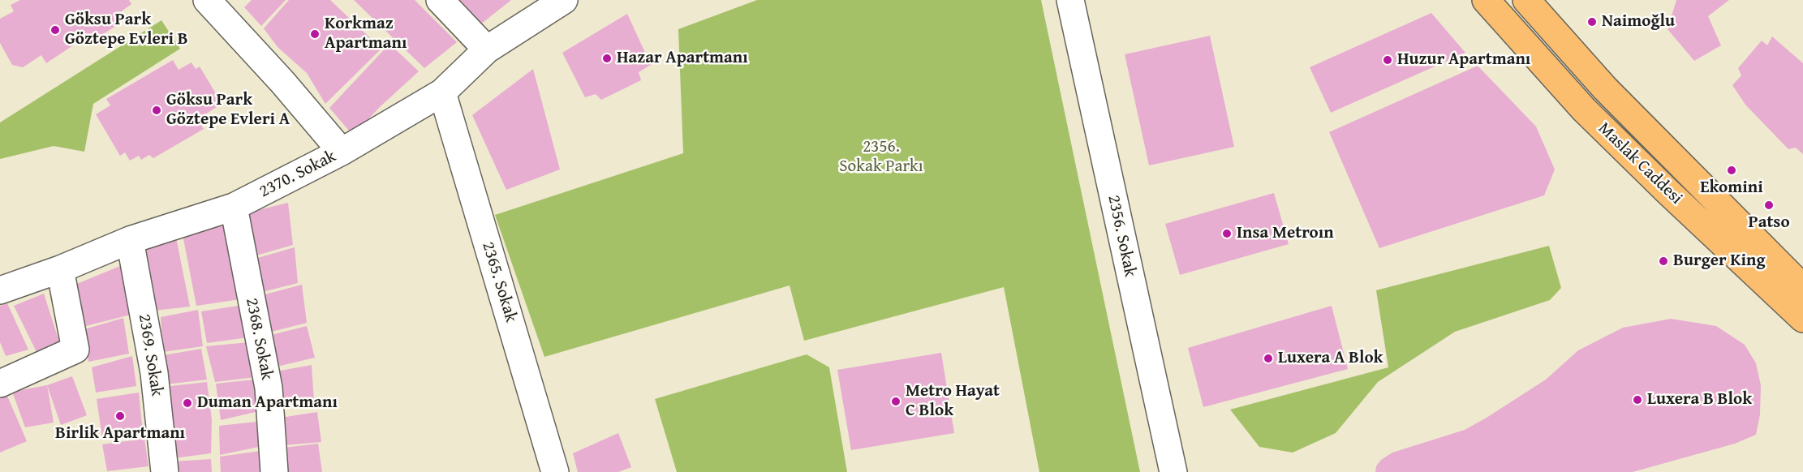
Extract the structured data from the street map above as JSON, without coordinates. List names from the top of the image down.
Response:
{
  "streets": {
    "main road": ["Maslak Caddesi"],
    "street": [
      "2370. Sokak",
      "2356. Sokak",
      "2365. Sokak",
      "2368. Sokak",
      "2369. Sokak"
    ]
  },
  "crossings": [
    ["2370. Sokak", "2365. Sokak"],
    ["2370. Sokak", "2368. Sokak"],
    ["2370. Sokak", "2369. Sokak"]
  ],
  "parks": ["2356. Sokak Parkı"],
  "places": [
    "Naimoğlu",
    "Göksu Park Göztepe Evleri B",
    "Korkmaz Apartmanı",
    "Hazar Apartmanı",
    "Huzur Apartmanı",
    "Göksu Park Göztepe Evleri A",
    "Ekomini",
    "Patso",
    "Insa Metroın",
    "Burger King",
    "Luxera A Blok",
    "Luxera B Blok",
    "Metro Hayat C Blok",
    "Duman Apartmanı",
    "Birlik Apartmanı"
  ]
}
